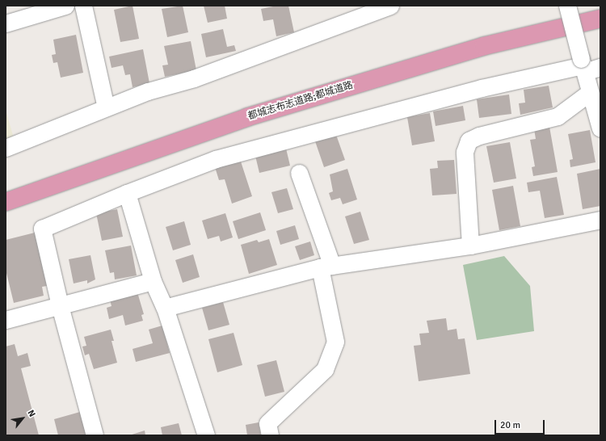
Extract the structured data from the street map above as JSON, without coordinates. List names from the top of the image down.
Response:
{
  "streets": {
    "highway": ["都城志布志道路;都城道路"]
  },
  "scale_bar": "20 m",
  "north": "top right"
}
